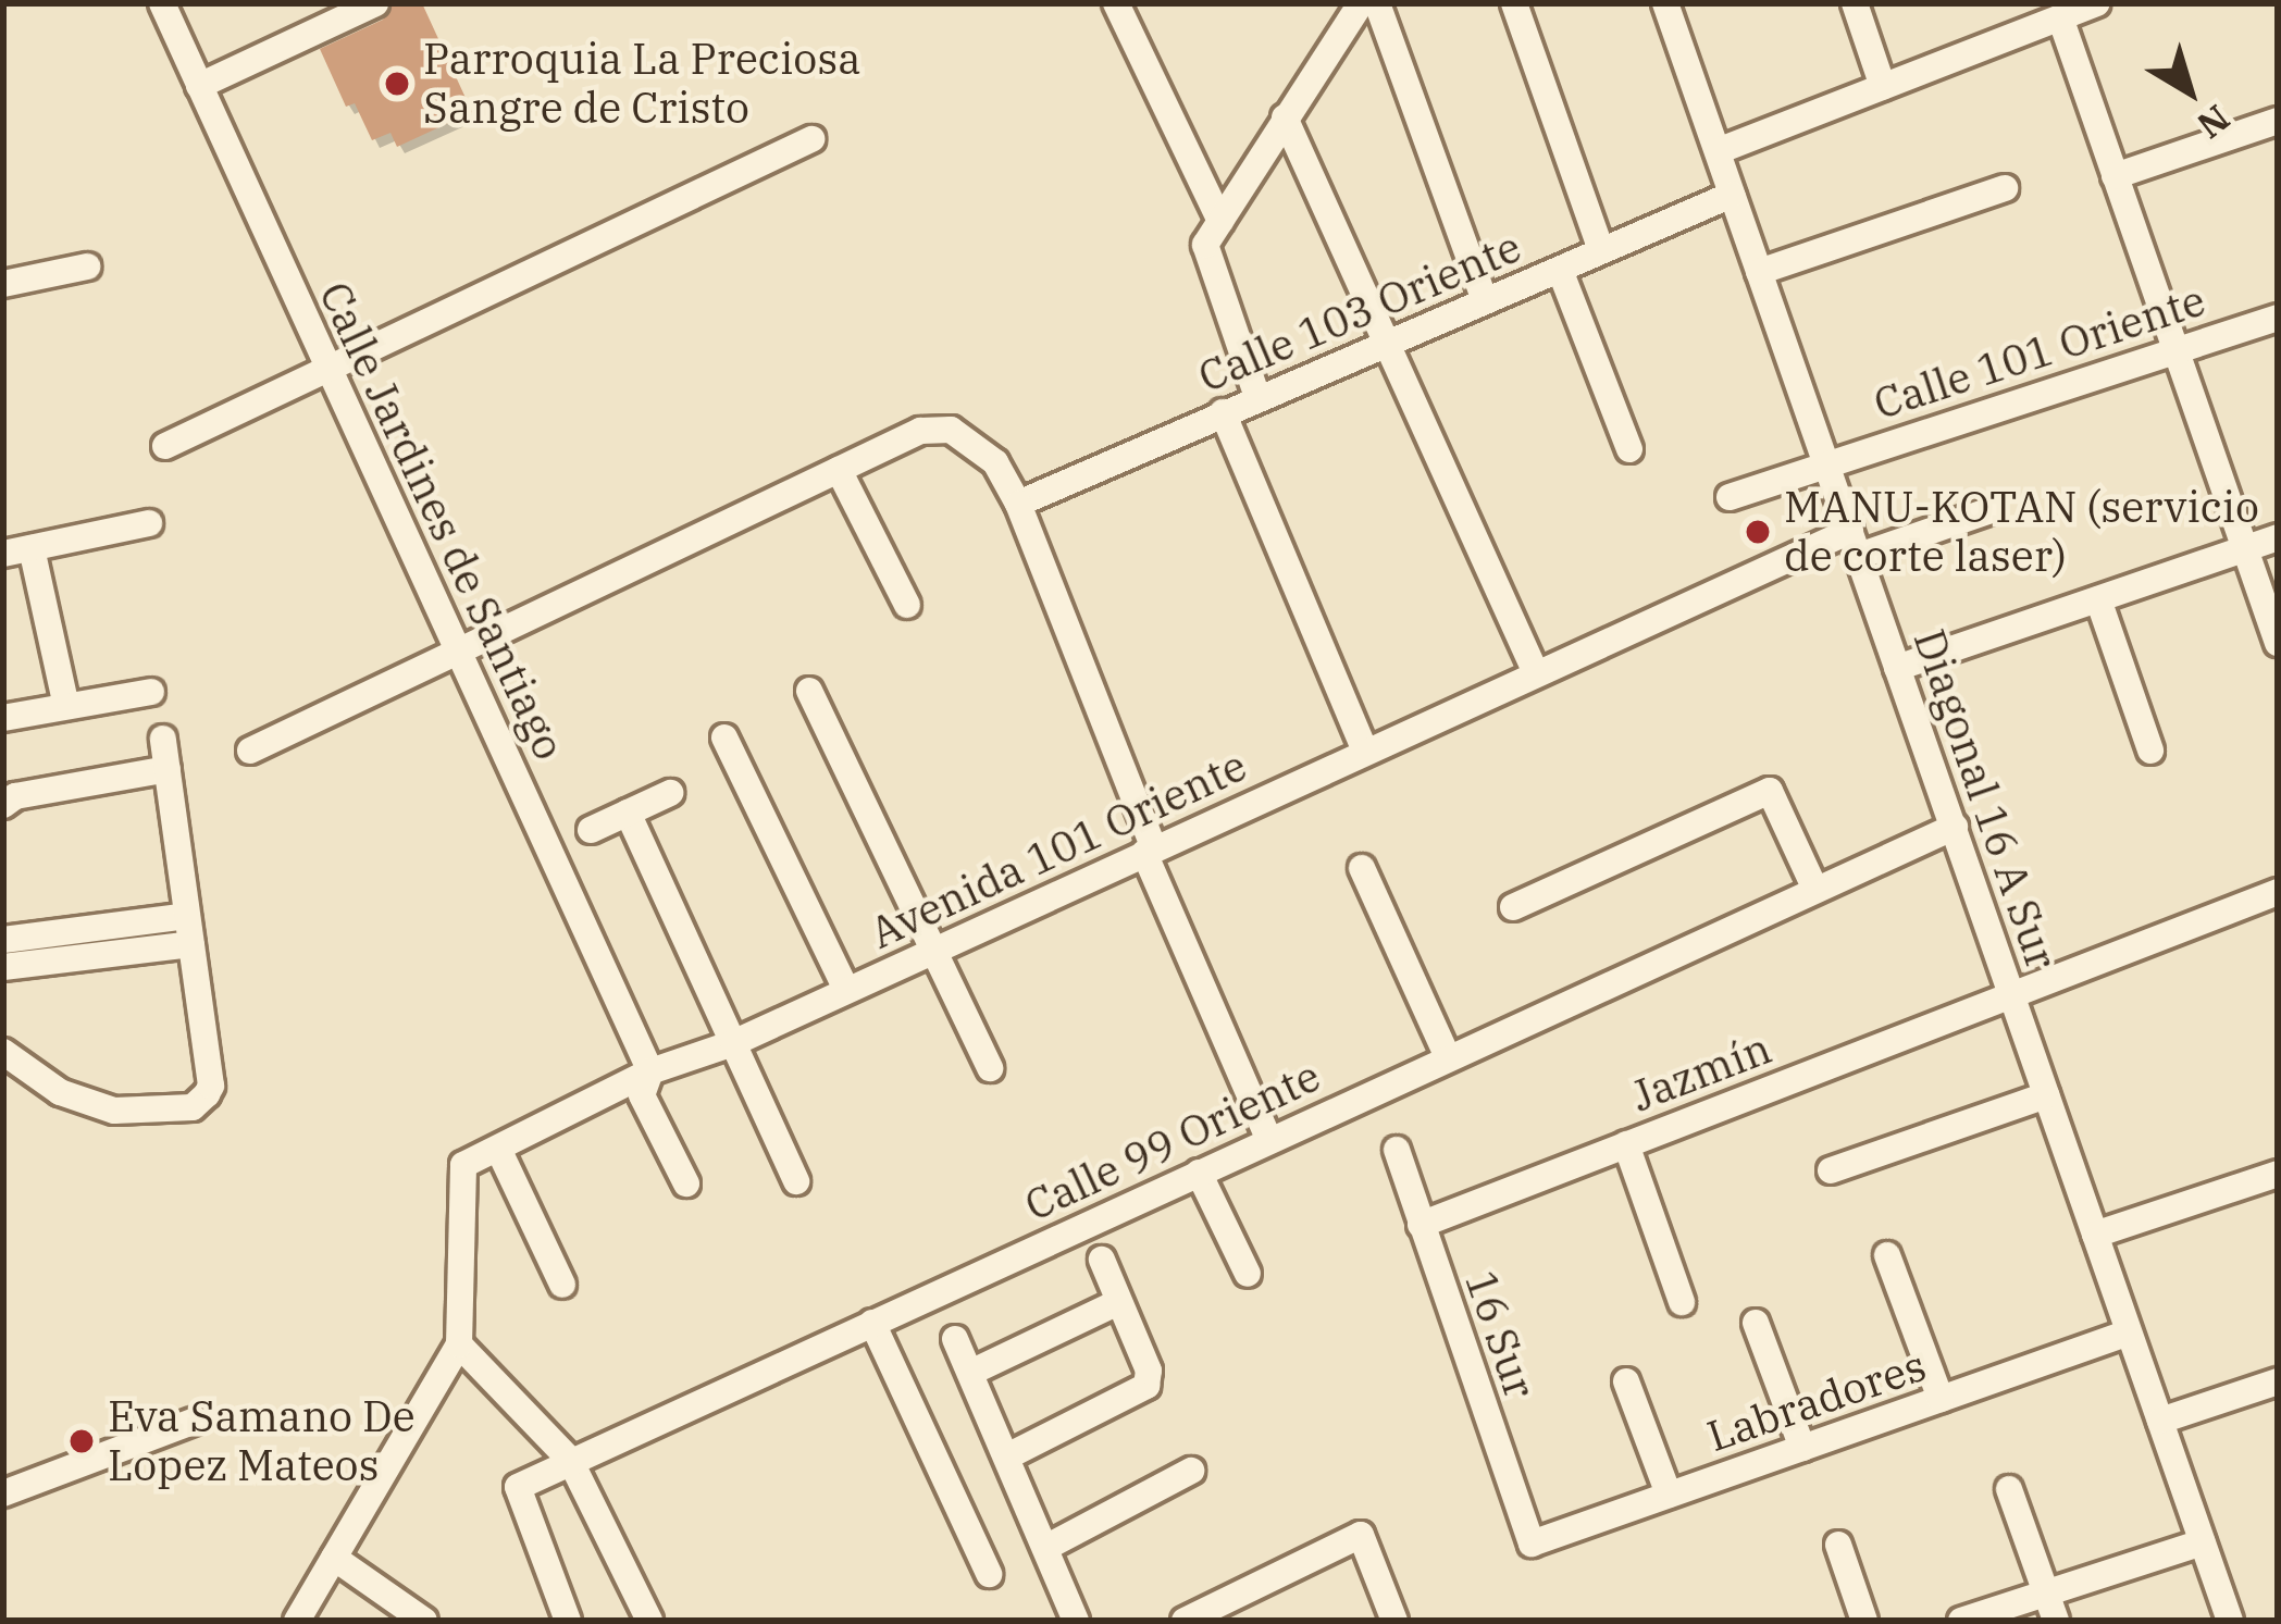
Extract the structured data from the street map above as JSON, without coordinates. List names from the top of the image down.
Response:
{
  "streets": {
    "street": [
      "Calle 103 Oriente",
      "Calle 101 Oriente",
      "Calle Jardines de Santiago",
      "Diagonal 16 A Sur",
      "Avenida 101 Oriente",
      "Jazmín",
      "Calle 99 Oriente",
      "16 Sur",
      "Labradores"
    ]
  },
  "crossings": [
    ["Calle 103 Oriente", "Diagonal 16 A Sur"],
    ["Calle 101 Oriente", "Diagonal 16 A Sur"],
    ["Calle Jardines de Santiago", "Avenida 101 Oriente"],
    ["Diagonal 16 A Sur", "Avenida 101 Oriente"],
    ["Diagonal 16 A Sur", "Jazmín"],
    ["Diagonal 16 A Sur", "Calle 99 Oriente"],
    ["Diagonal 16 A Sur", "Labradores"],
    ["Jazmín", "16 Sur"],
    ["16 Sur", "Labradores"]
  ],
  "places": ["Parroquia La Preciosa Sangre de Cristo", "MANU-KOTAN (servicio de corte laser)", "Eva Samano De Lopez Mateos"],
  "north": "bottom right"
}
